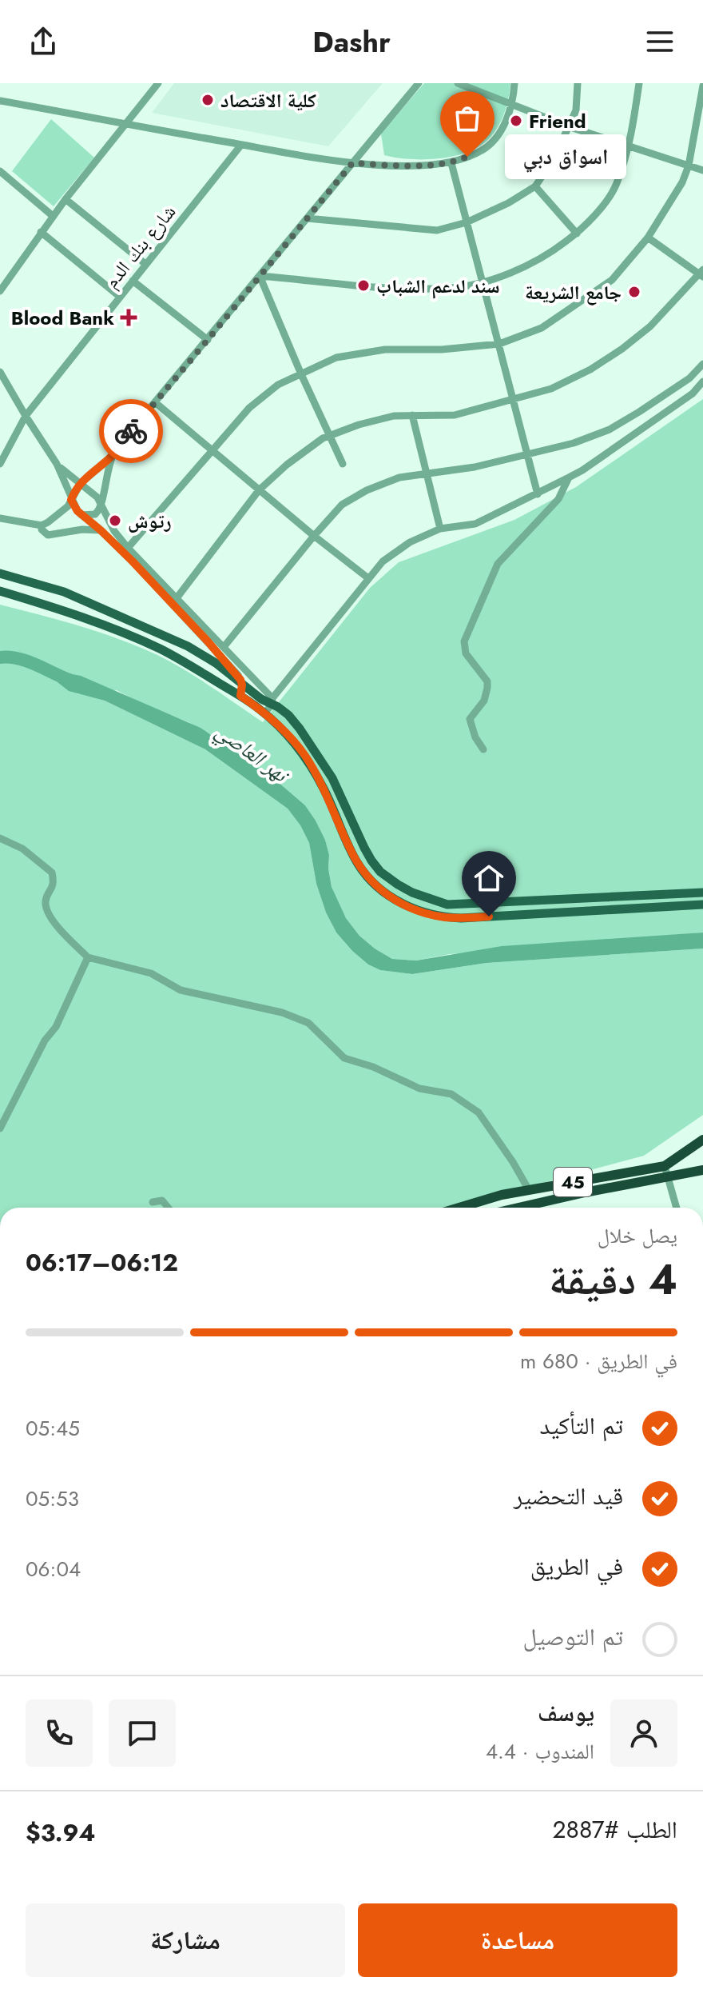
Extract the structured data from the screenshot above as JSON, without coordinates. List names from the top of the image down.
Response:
{
  "streets": {
    "highway": ["45"],
    "street": ["شارع بنك الدم"]
  },
  "water": ["نهر العاصي"],
  "places": {
    "other": [
      "كلية الاقتصاد",
      "Friend",
      "اسواق دبي",
      "سند لدعم الشباب",
      "جامع الشريعة",
      "رتوش"
    ],
    "health": ["Blood Bank"]
  },
  "page": {
    "header": "Dashr",
    "bubble": "اسواق دبي",
    "heading": ["4 دقيقة", "يصل خلال", "06:12–06:17"],
    "panel": [
      "يوسف",
      "المندوب · 4.4",
      "الطلب #2887",
      "$3.94"
    ],
    "bar": "في الطريق · 680 m",
    "list": [
      ["تم التأكيد", "05:45"],
      ["قيد التحضير", "05:53"],
      ["في الطريق", "06:04"],
      "تم التوصيل"
    ],
    "buttons": ["مساعدة", "مشاركة"]
  }
}
